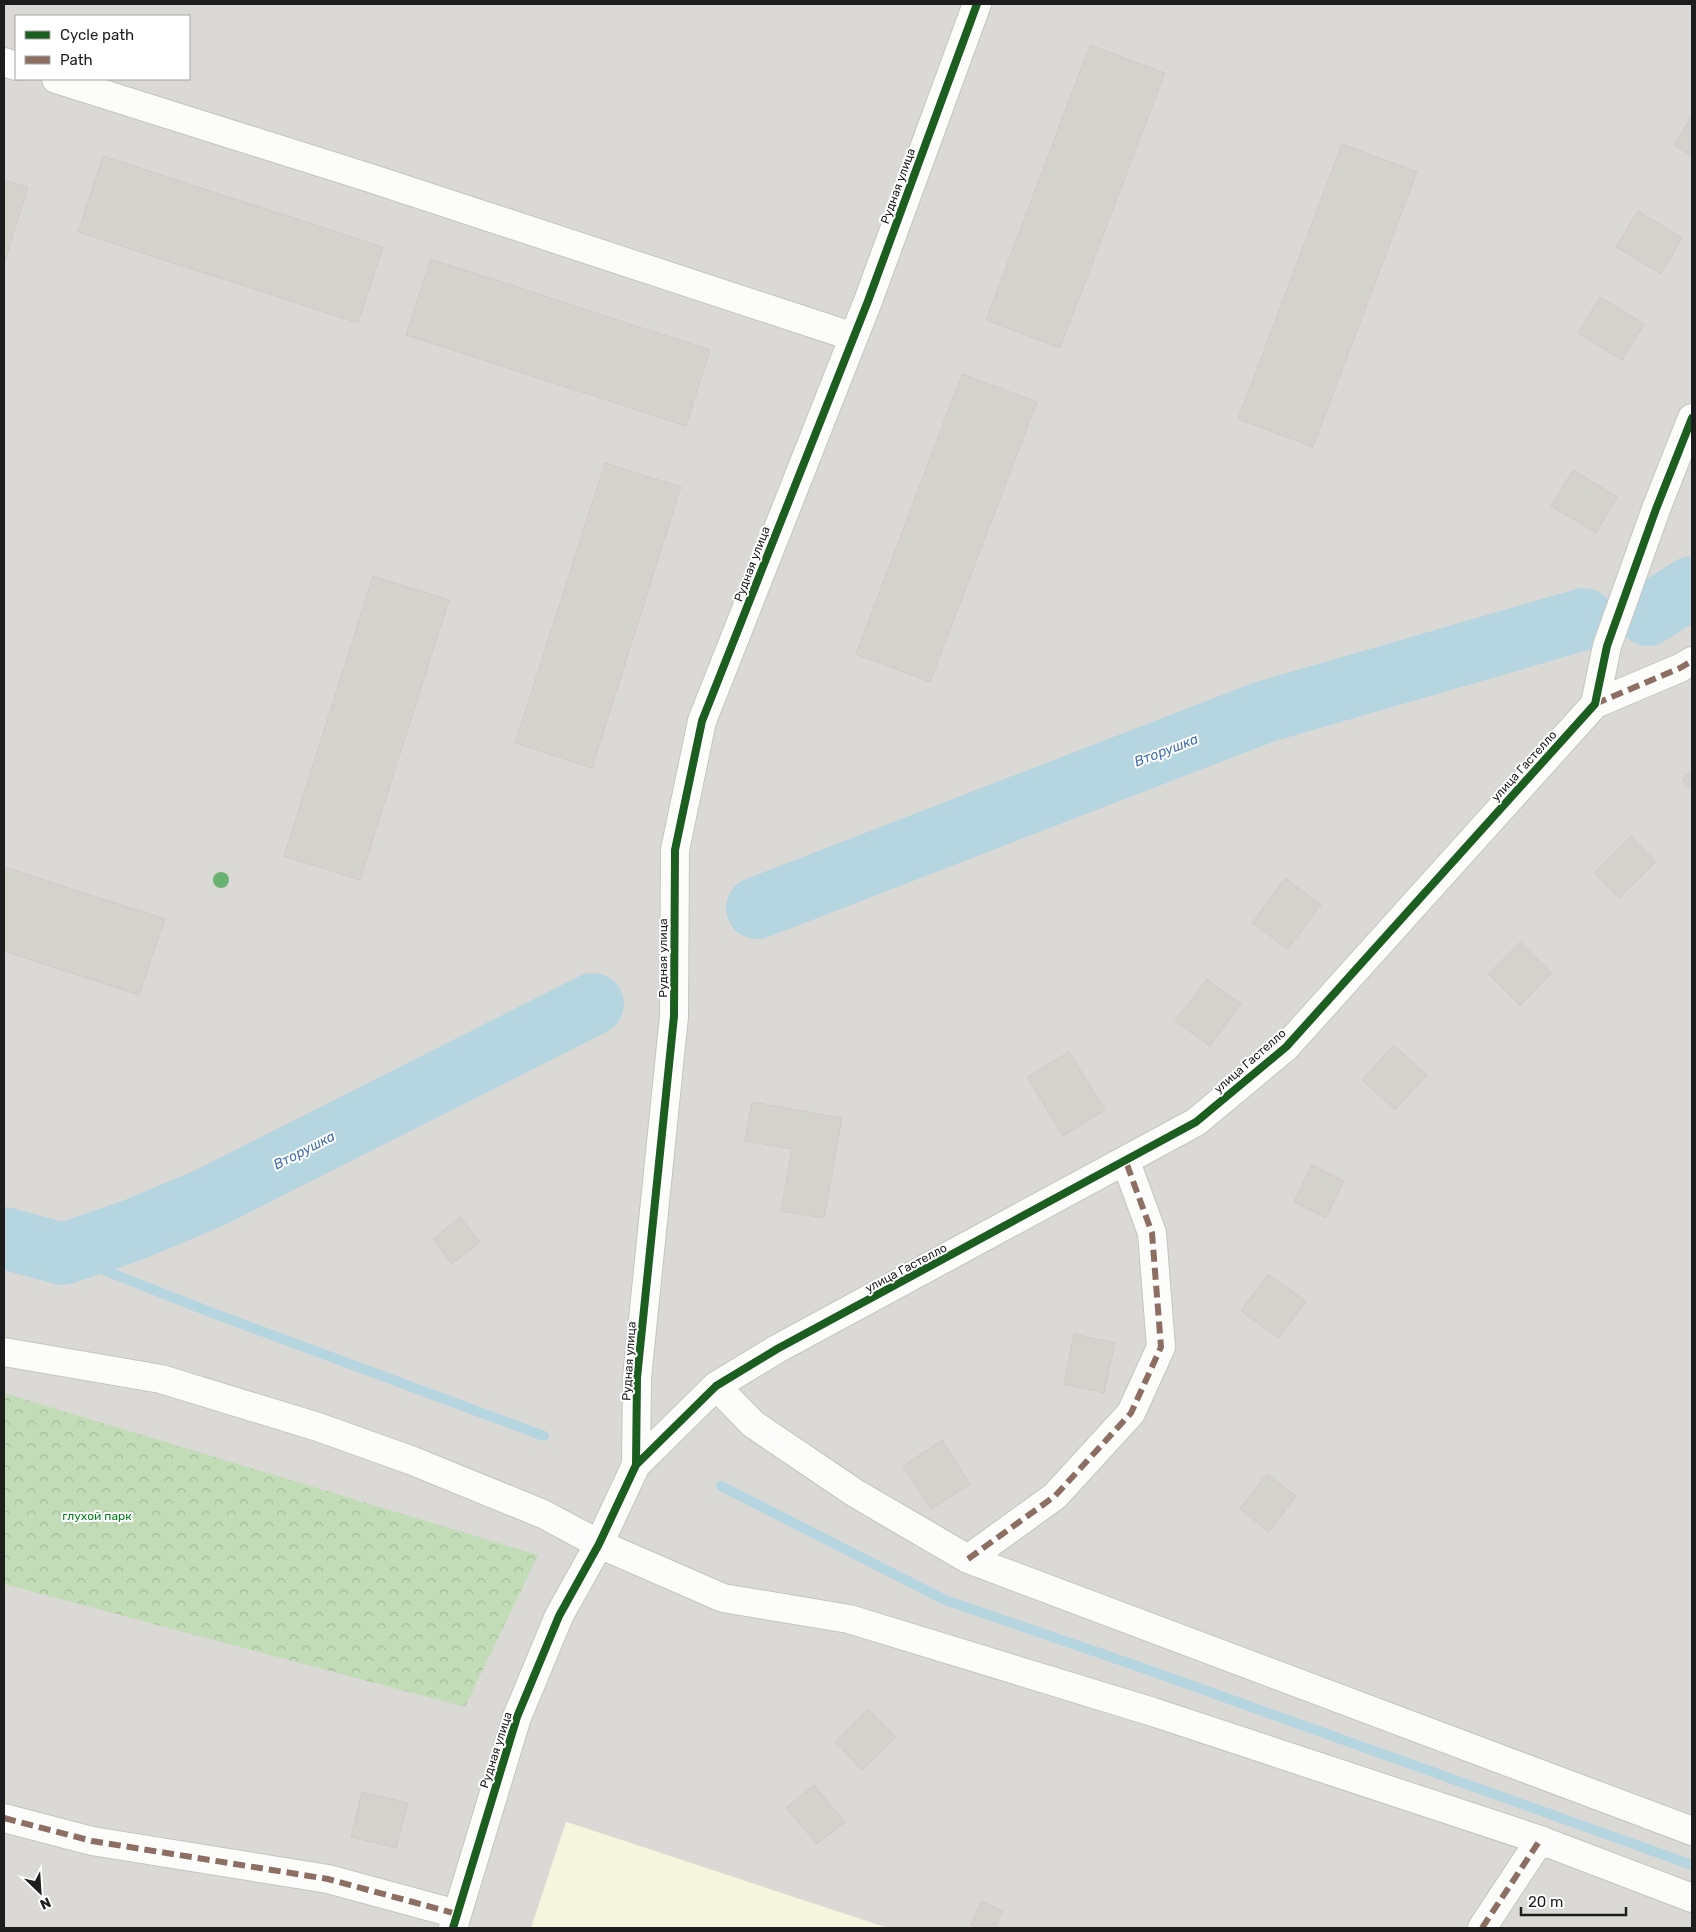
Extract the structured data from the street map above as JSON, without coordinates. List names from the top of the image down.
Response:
{
  "streets": {
    "street": ["Рудная улица", "улица Гастелло"]
  },
  "crossings": [
    ["Рудная улица", "улица Гастелло"]
  ],
  "water": ["Вторушка"],
  "parks": ["глухой парк"],
  "legend": ["Cycle path", "Path"],
  "scale_bar": "20 m",
  "north": "bottom right"
}
